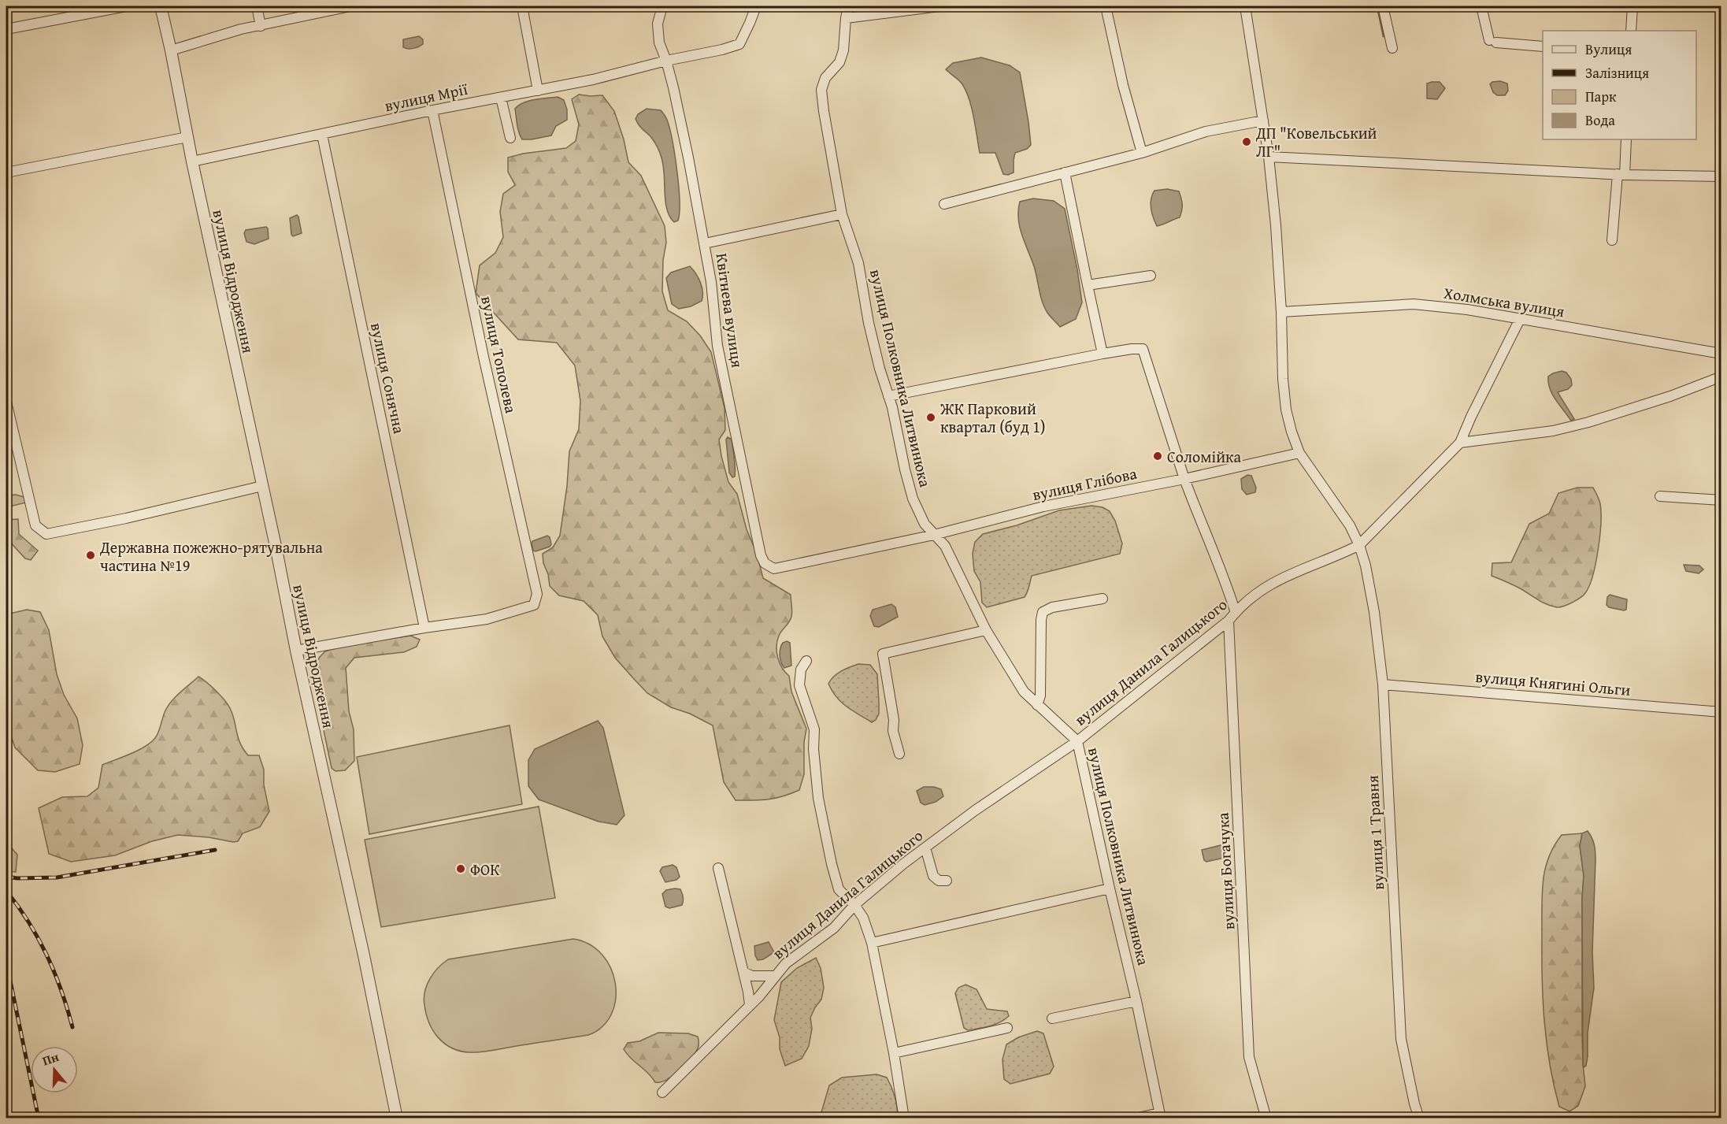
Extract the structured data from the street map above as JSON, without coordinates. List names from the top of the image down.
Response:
{
  "streets": {
    "street": [
      "вулиця Мрії",
      "вулиця Відродження",
      "Холмська вулиця",
      "Квітнева вулиця",
      "вулиця Тополева",
      "вулиця Сонячна",
      "вулиця Полковника Литвинюка",
      "вулиця Глібова",
      "вулиця Данила Галицького",
      "вулиця Княгині Ольги",
      "вулиця 1 Травня",
      "вулиця Богачука"
    ]
  },
  "crossings": [
    ["вулиця Мрії", "вулиця Відродження"],
    ["вулиця Мрії", "Квітнева вулиця"],
    ["вулиця Мрії", "вулиця Тополева"],
    ["вулиця Мрії", "вулиця Сонячна"],
    ["Квітнева вулиця", "вулиця Глібова"],
    ["вулиця Тополева", "вулиця Сонячна"],
    ["вулиця Полковника Литвинюка", "вулиця Глібова"],
    ["вулиця Полковника Литвинюка", "вулиця Данила Галицького"],
    ["вулиця Данила Галицького", "вулиця 1 Травня"],
    ["вулиця Данила Галицького", "вулиця Богачука"],
    ["вулиця Княгині Ольги", "вулиця 1 Травня"]
  ],
  "places": [
    "ДП \"Ковельський ЛГ\"",
    "ЖК Парковий квартал (буд 1)",
    "Соломійка",
    "Державна пожежно-рятувальна частина №19",
    "ФОК"
  ],
  "legend": [
    "Вулиця",
    "Залізниця",
    "Парк",
    "Вода"
  ],
  "north": "top"
}
